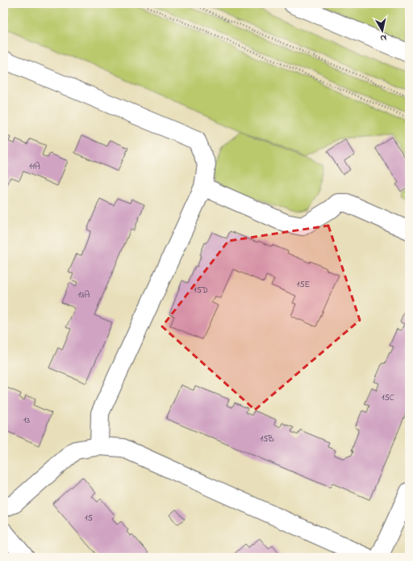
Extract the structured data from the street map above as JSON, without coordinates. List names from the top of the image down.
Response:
{
  "house_numbers": [
    "11A",
    "15E",
    "15D",
    "13A",
    "15C",
    "13",
    "15B",
    "15"
  ],
  "north": "bottom"
}
